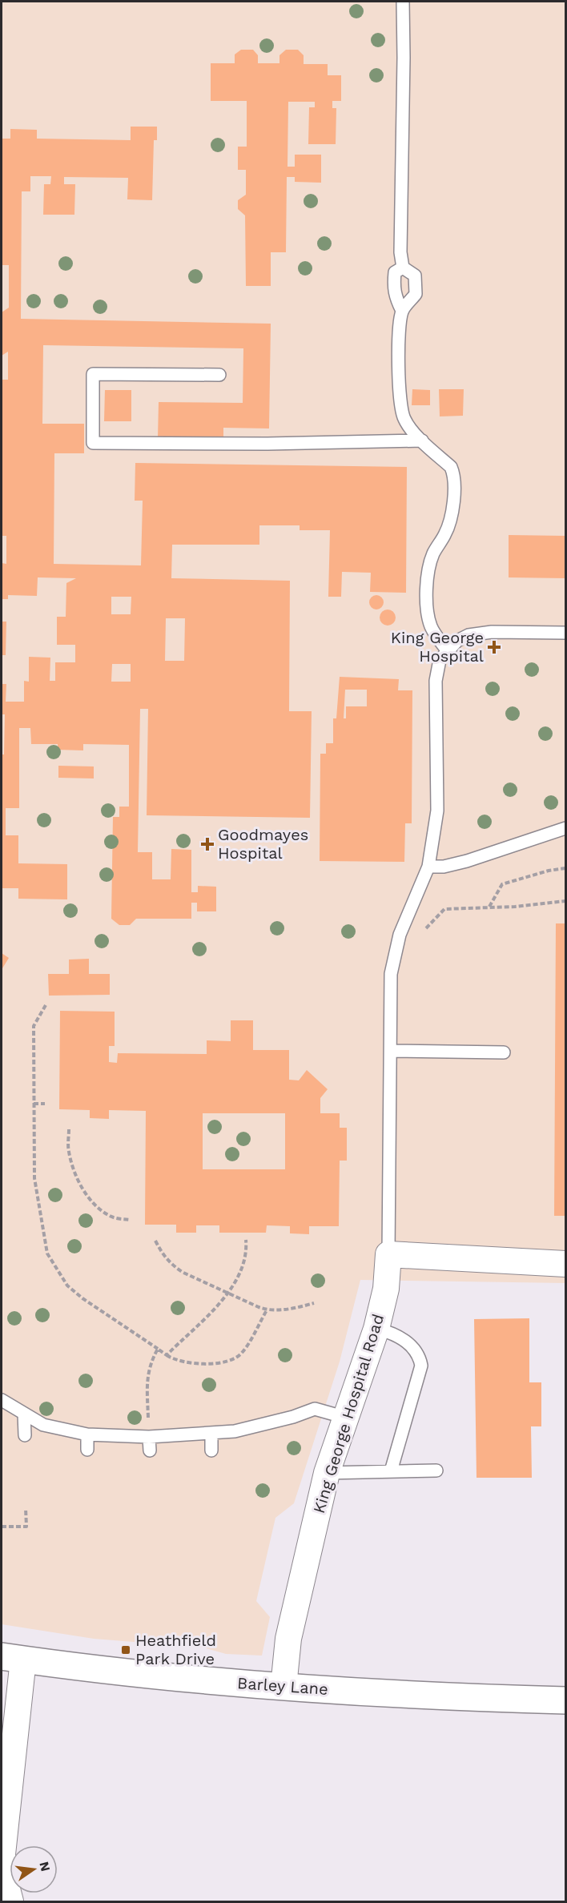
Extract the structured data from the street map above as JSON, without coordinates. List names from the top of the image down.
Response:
{
  "streets": {
    "main road": ["Barley Lane"],
    "street": ["King George Hospital Road"]
  },
  "crossings": [
    ["King George Hospital Road", "Barley Lane"]
  ],
  "places": {
    "health": ["King George Hospital", "Goodmayes Hospital"],
    "transit": ["Heathfield Park Drive"]
  },
  "north": "right"
}
